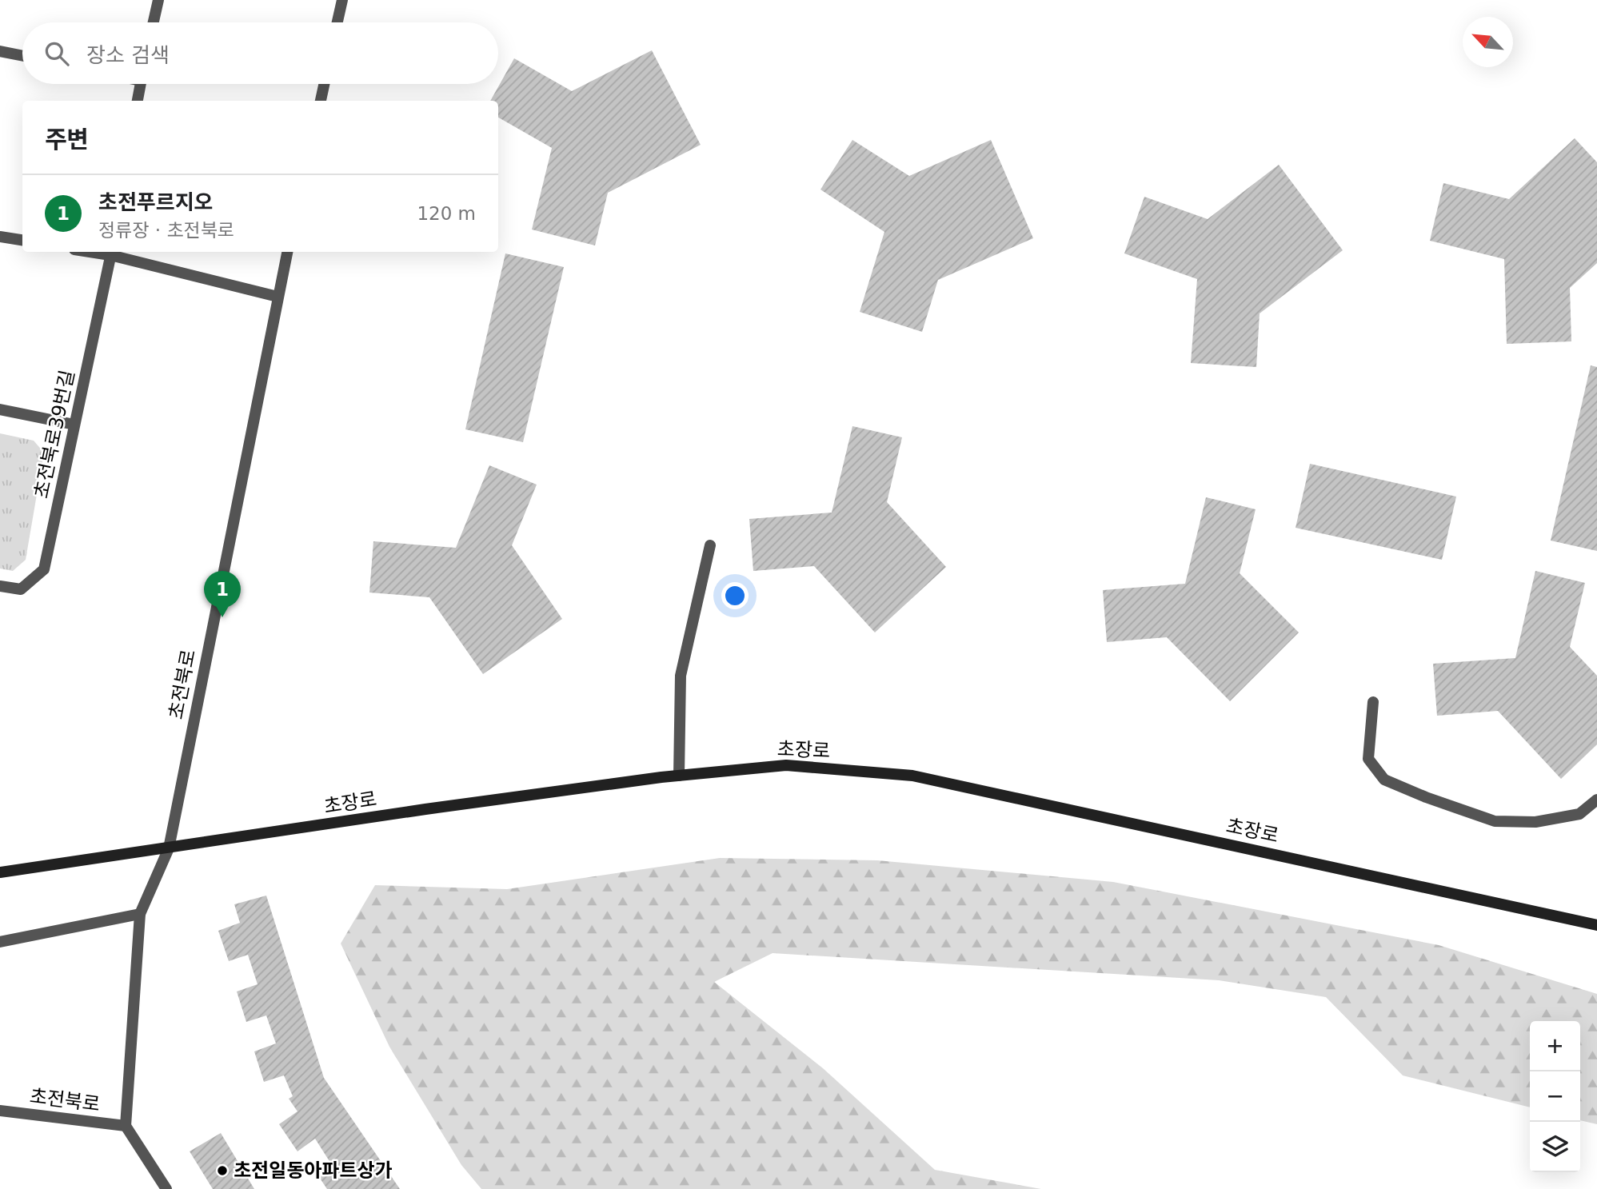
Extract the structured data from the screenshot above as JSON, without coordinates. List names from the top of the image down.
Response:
{
  "streets": {
    "street": ["초전북로39번길", "초전북로", "초장로"]
  },
  "crossings": [
    ["초전북로", "초장로"]
  ],
  "places": ["초전일동아파트상가"],
  "north": "top left",
  "page": {
    "search": "장소 검색",
    "heading": "주변",
    "list": [
      {
        "mark": "1",
        "name": "초전푸르지오",
        "note": "정류장 · 초전북로",
        "value": "120 m"
      }
    ],
    "pins": "1",
    "map_buttons": ["+", "−"]
  }
}
